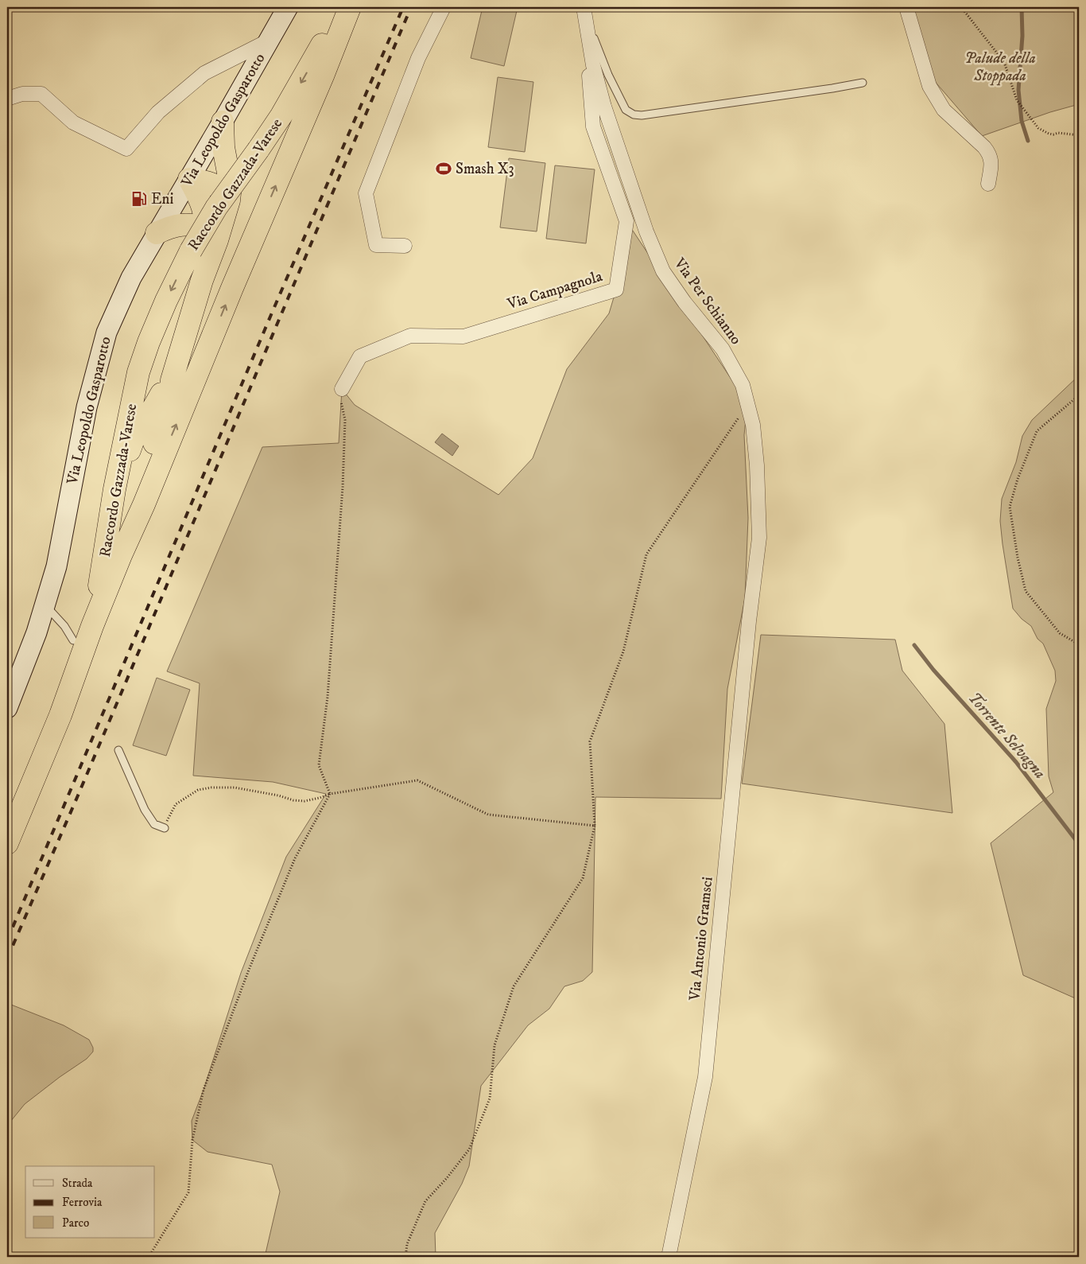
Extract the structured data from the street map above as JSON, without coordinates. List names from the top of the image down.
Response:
{
  "streets": {
    "highway": ["Raccordo Gazzada-Varese"],
    "main road": ["Via Leopoldo Gasparotto"],
    "street": ["Via Campagnola", "Via Per Schianno", "Via Antonio Gramsci"]
  },
  "crossings": [
    ["Via Campagnola", "Via Per Schianno"],
    ["Via Per Schianno", "Via Antonio Gramsci"]
  ],
  "water": ["Torrente Selvagna"],
  "parks": ["Palude della Stoppada"],
  "places": {
    "sports": ["Smash X3"],
    "fuel station": ["Eni"]
  },
  "legend": ["Strada", "Ferrovia", "Parco"]
}
